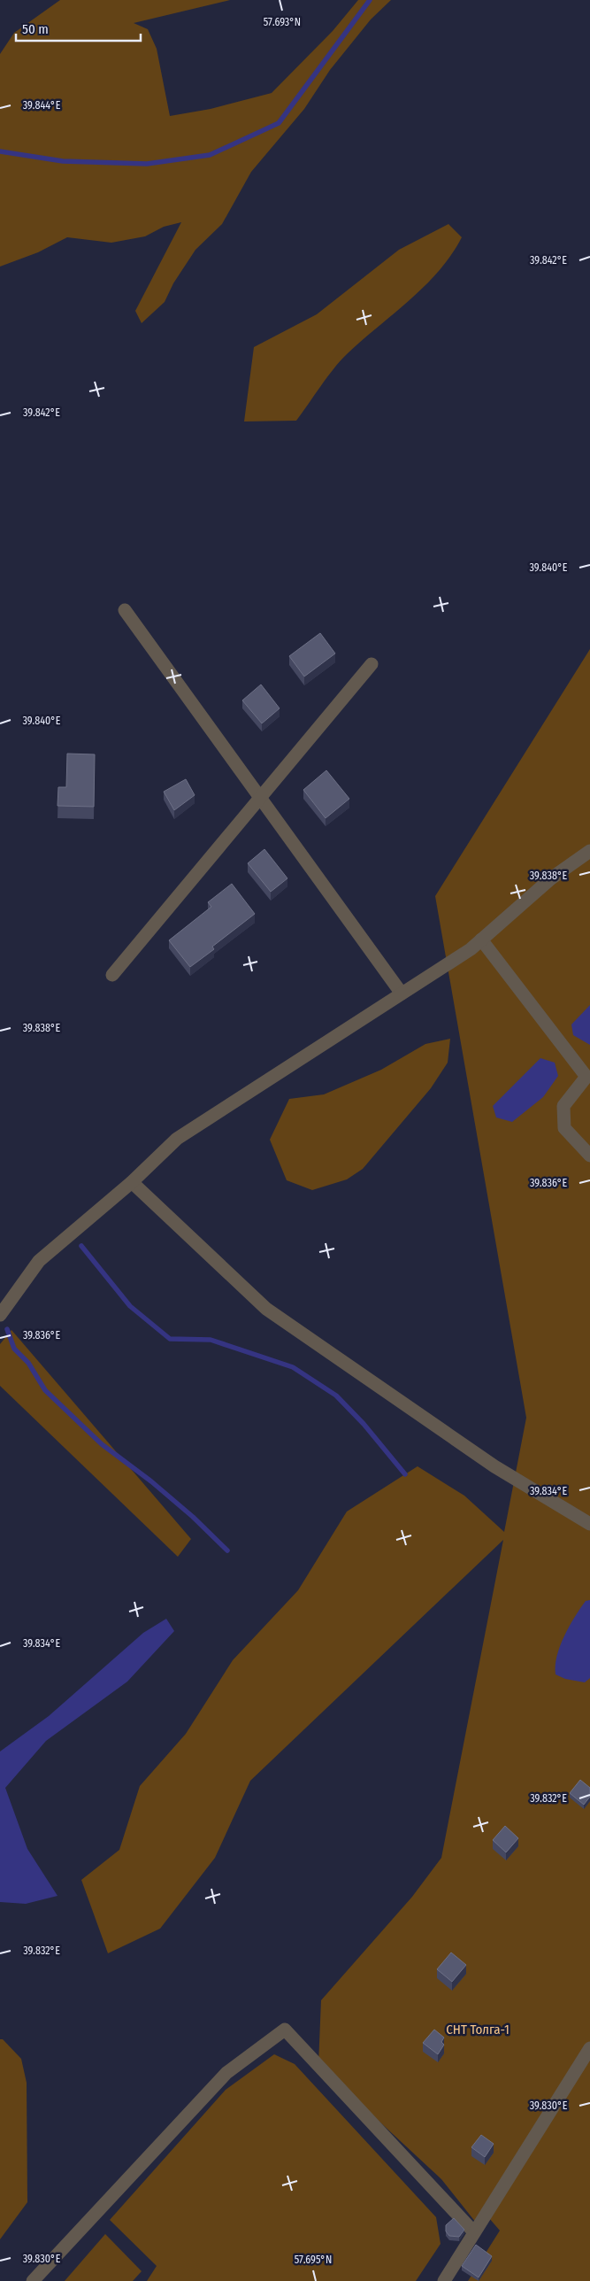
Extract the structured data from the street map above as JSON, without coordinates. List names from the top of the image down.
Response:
{
  "parks": ["СНТ Толга-1"],
  "scale_bar": "50 m",
  "coordinates": [
    "57.693°N",
    "39.844°E",
    "39.842°E",
    "39.840°E",
    "39.838°E",
    "39.836°E",
    "39.834°E",
    "39.832°E",
    "39.830°E",
    "57.695°N"
  ]
}
